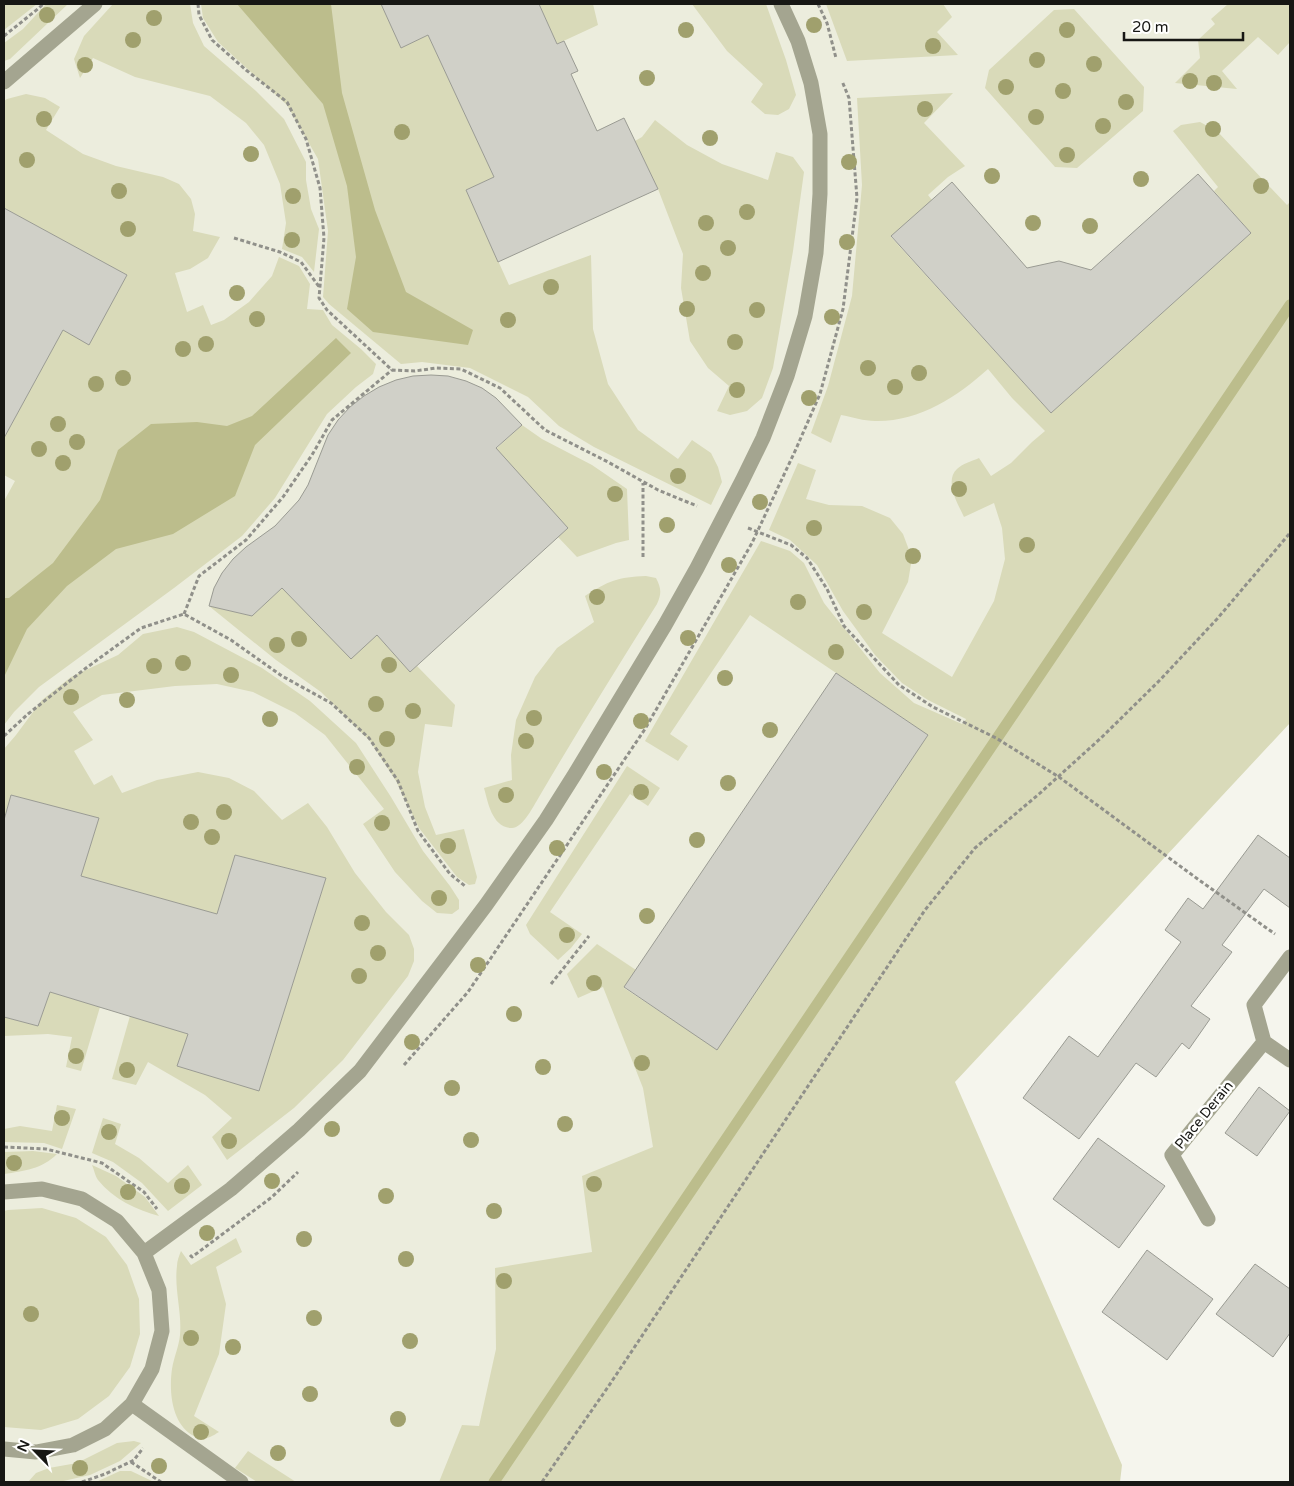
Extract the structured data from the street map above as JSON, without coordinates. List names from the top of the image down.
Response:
{
  "streets": {
    "street": ["Place Derain"]
  },
  "scale_bar": "20 m",
  "north": "top left"
}
